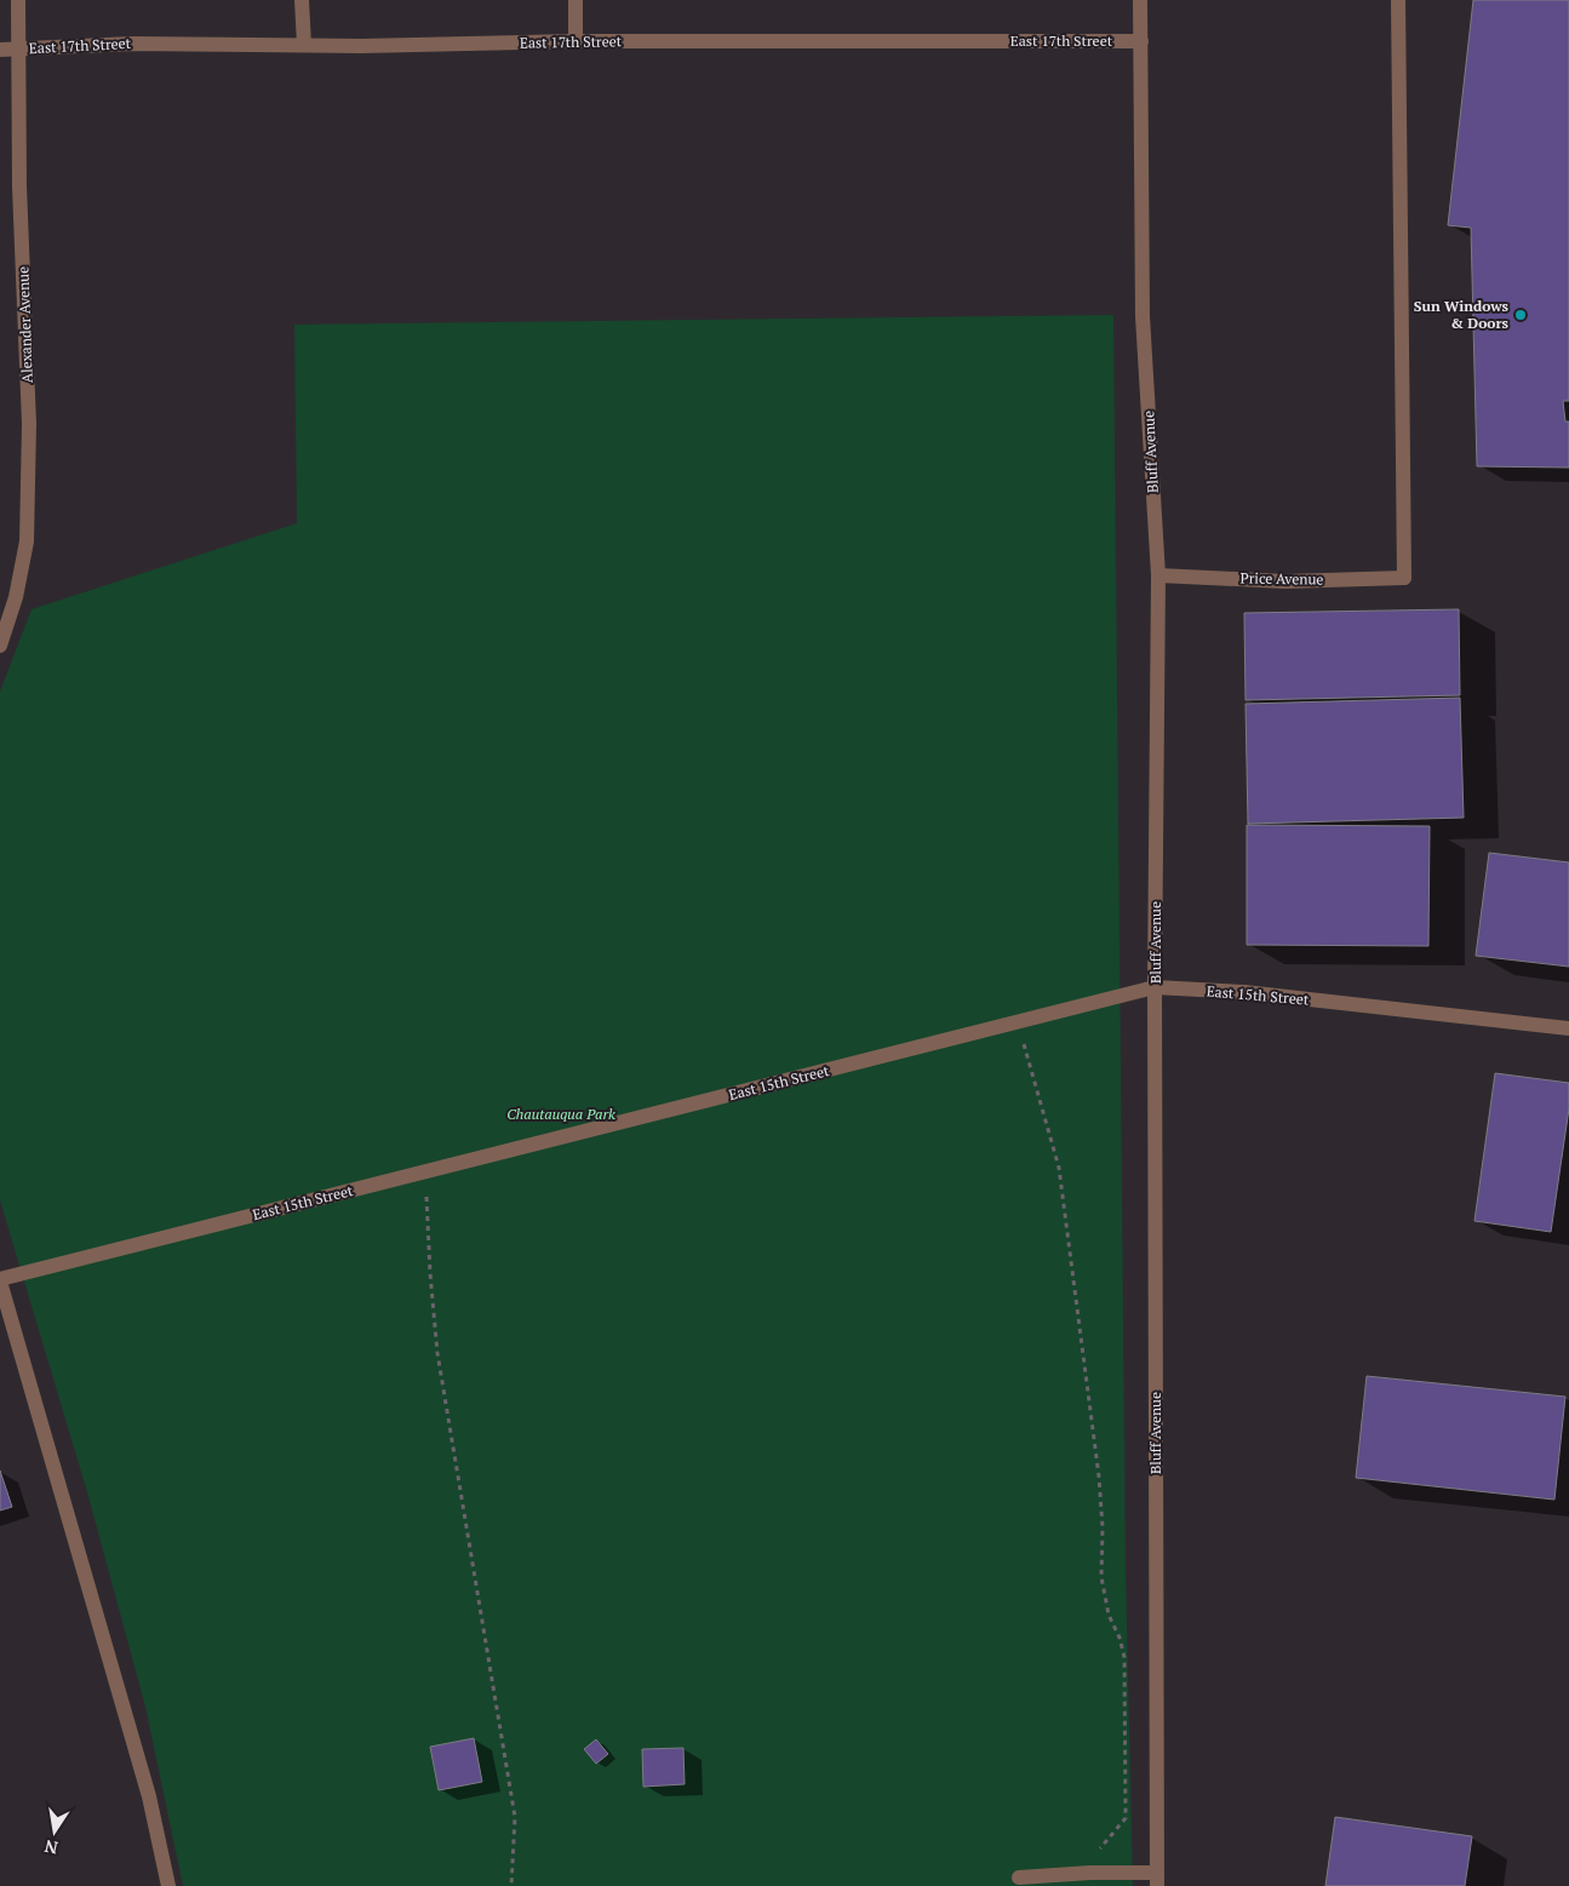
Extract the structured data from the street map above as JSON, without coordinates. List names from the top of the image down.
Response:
{
  "streets": {
    "street": [
      "East 17th Street",
      "Alexander Avenue",
      "Bluff Avenue",
      "Price Avenue",
      "East 15th Street"
    ]
  },
  "crossings": [
    ["East 17th Street", "Alexander Avenue"],
    ["East 17th Street", "Bluff Avenue"],
    ["Bluff Avenue", "Price Avenue"],
    ["Bluff Avenue", "East 15th Street"]
  ],
  "parks": ["Chautauqua Park"],
  "places": ["Sun Windows & Doors"],
  "north": "bottom"
}
